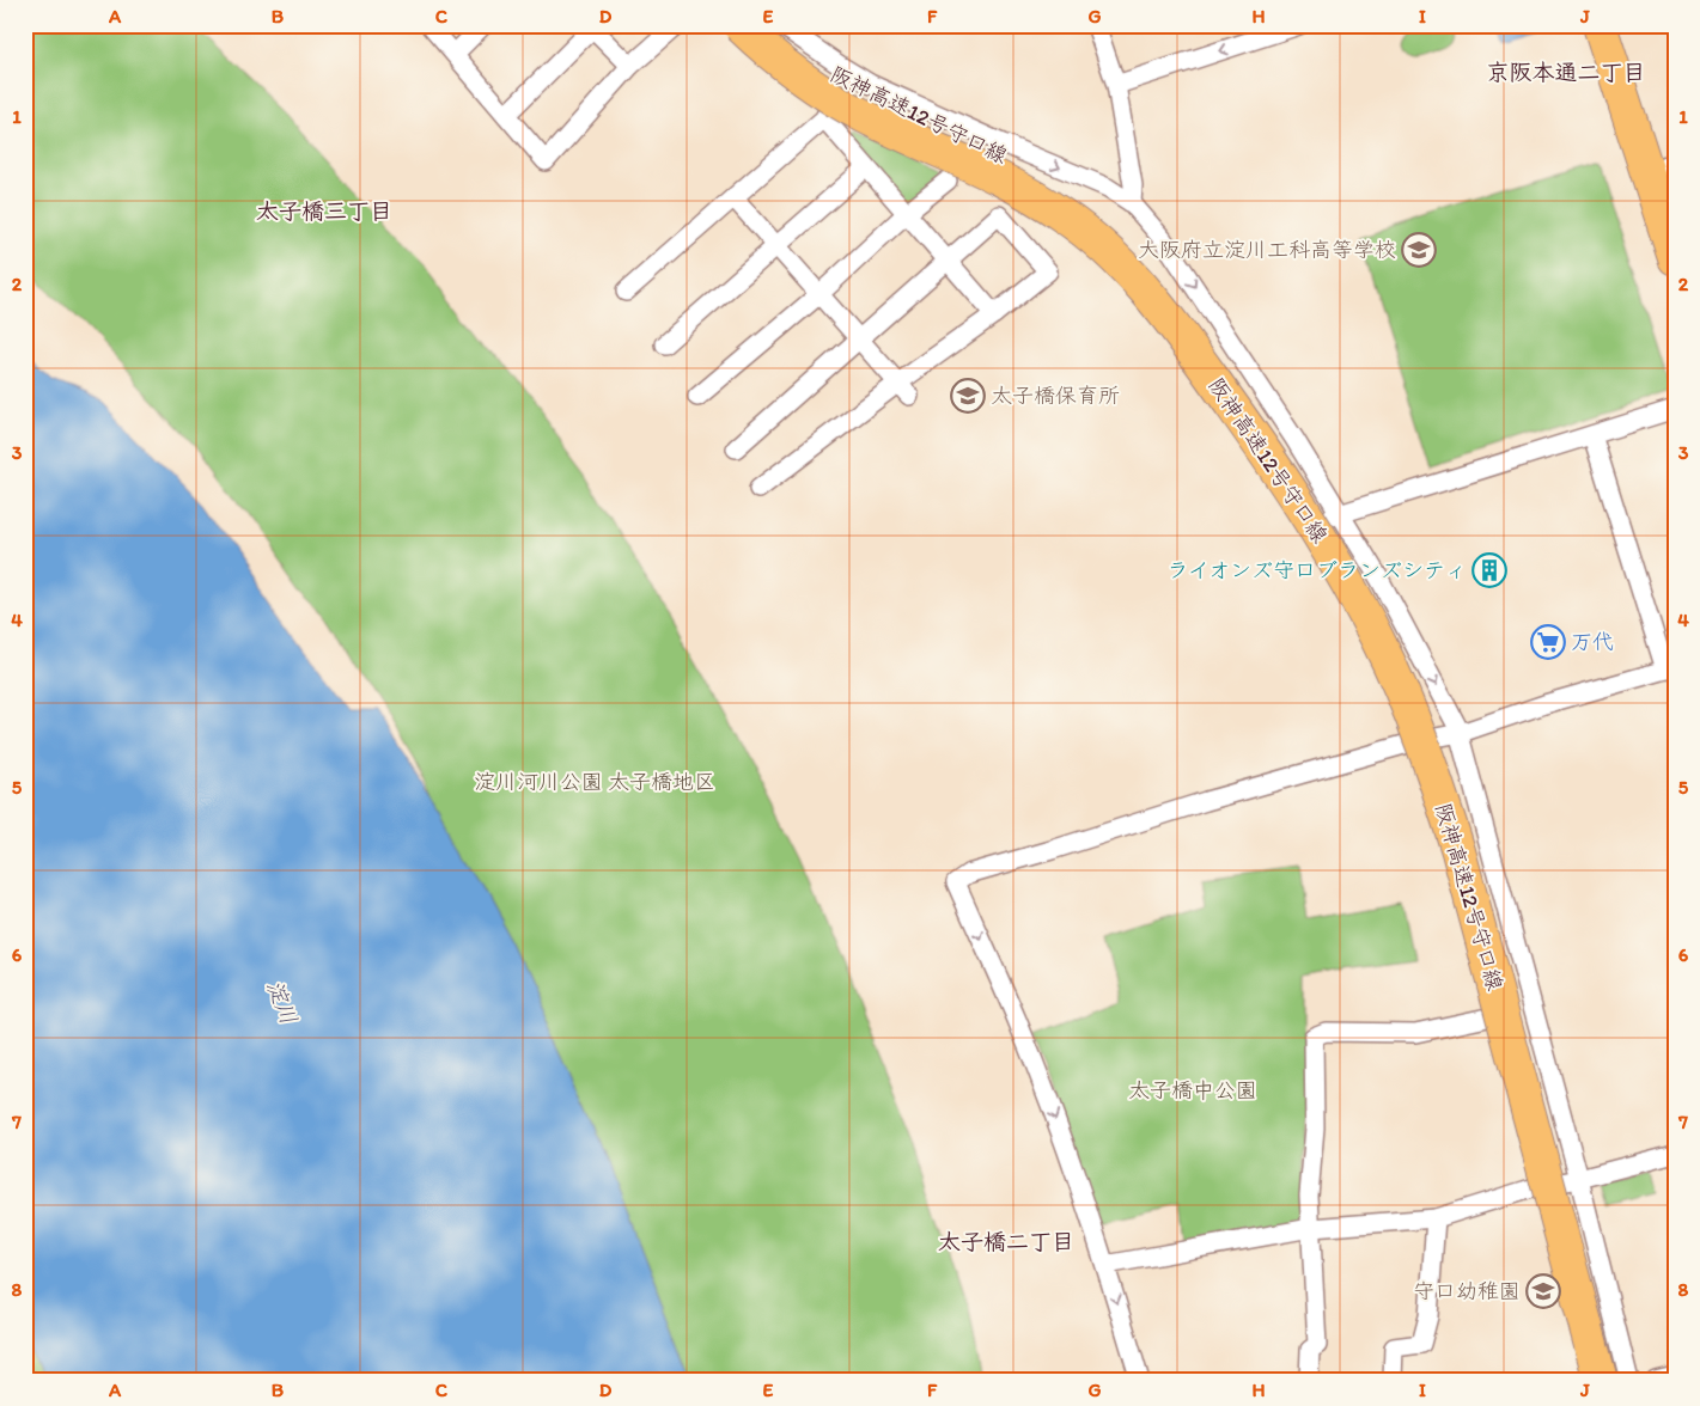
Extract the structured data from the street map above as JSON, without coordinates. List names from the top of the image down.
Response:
{
  "streets": {
    "highway": ["阪神高速12号守口線"]
  },
  "districts": ["京阪本通二丁目", "太子橋三丁目", "太子橋二丁目"],
  "water": ["淀川"],
  "parks": ["淀川河川公園 太子橋地区", "太子橋中公園"],
  "places": {
    "school or university": ["大阪府立淀川工科高等学校", "太子橋保育所", "守口幼稚園"],
    "building": ["ライオンズ守口ブランズシティ"],
    "supermarket": ["万代"]
  },
  "grid": {
    "columns": [
      "A",
      "B",
      "C",
      "D",
      "E",
      "F",
      "G",
      "H",
      "I",
      "J"
    ],
    "rows": [
      "1",
      "2",
      "3",
      "4",
      "5",
      "6",
      "7",
      "8"
    ]
  }
}
